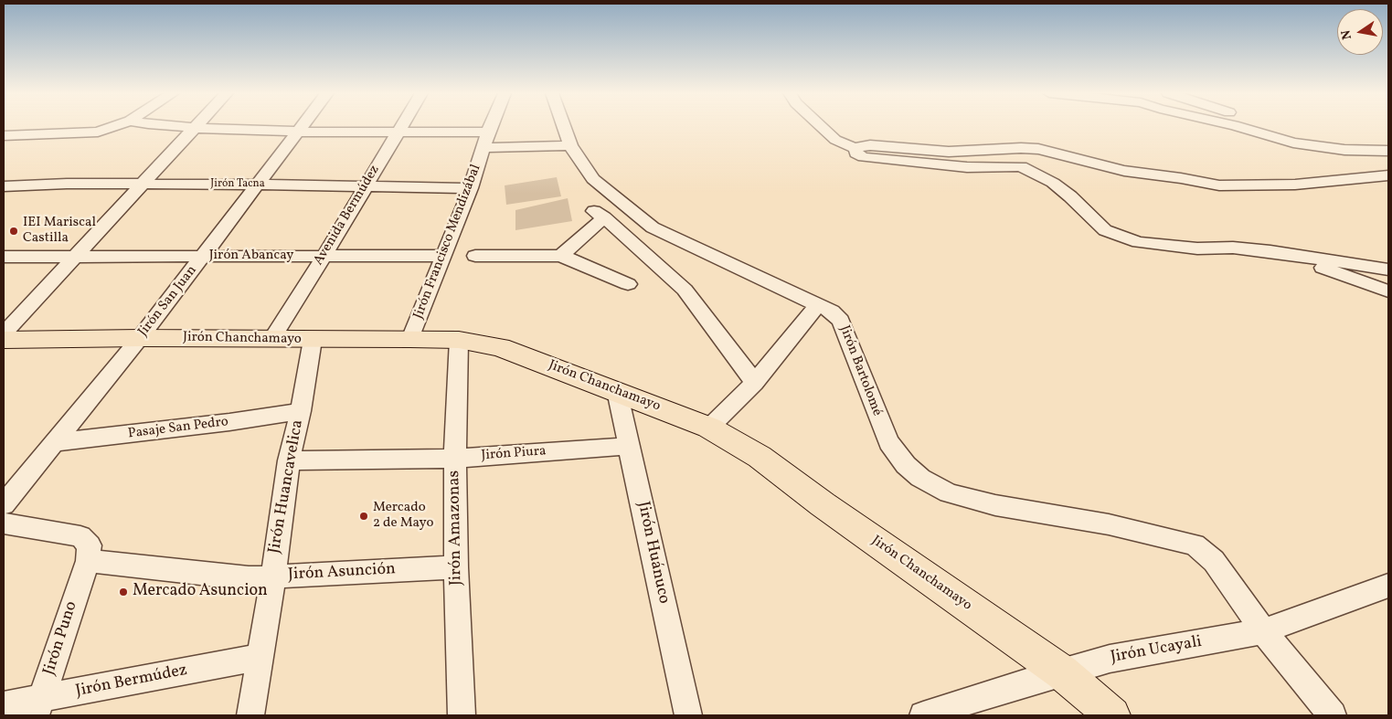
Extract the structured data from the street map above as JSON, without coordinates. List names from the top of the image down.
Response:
{
  "streets": {
    "main road": ["Jirón Chanchamayo"],
    "street": [
      "Jirón Tacna",
      "Avenida Bermúdez",
      "Jirón Francisco Mendizábal",
      "Jirón Abancay",
      "Jirón San Juan",
      "Jirón Bartolomé",
      "Pasaje San Pedro",
      "Jirón Piura",
      "Jirón Huancavelica",
      "Jirón Amazonas",
      "Jirón Huánuco",
      "Jirón Asunción",
      "Jirón Puno",
      "Jirón Ucayali",
      "Jirón Bermúdez"
    ]
  },
  "crossings": [
    ["Jirón Tacna", "Avenida Bermúdez"],
    ["Jirón Tacna", "Jirón Francisco Mendizábal"],
    ["Jirón Tacna", "Jirón San Juan"],
    ["Avenida Bermúdez", "Jirón Abancay"],
    ["Avenida Bermúdez", "Jirón Chanchamayo"],
    ["Jirón Francisco Mendizábal", "Jirón Abancay"],
    ["Jirón Francisco Mendizábal", "Jirón Chanchamayo"],
    ["Jirón Abancay", "Jirón San Juan"],
    ["Jirón San Juan", "Jirón Chanchamayo"],
    ["Jirón San Juan", "Pasaje San Pedro"],
    ["Jirón Chanchamayo", "Jirón Huancavelica"],
    ["Jirón Chanchamayo", "Jirón Amazonas"],
    ["Jirón Chanchamayo", "Jirón Huánuco"],
    ["Jirón Chanchamayo", "Jirón Ucayali"],
    ["Jirón Bartolomé", "Jirón Ucayali"],
    ["Pasaje San Pedro", "Jirón Huancavelica"],
    ["Jirón Piura", "Jirón Huancavelica"],
    ["Jirón Piura", "Jirón Amazonas"],
    ["Jirón Piura", "Jirón Huánuco"],
    ["Jirón Huancavelica", "Jirón Asunción"],
    ["Jirón Huancavelica", "Jirón Bermúdez"],
    ["Jirón Amazonas", "Jirón Asunción"],
    ["Jirón Asunción", "Jirón Puno"],
    ["Jirón Puno", "Jirón Bermúdez"]
  ],
  "places": ["IEI Mariscal Castilla", "Mercado 2 de Mayo", "Mercado Asuncion"],
  "north": "left"
}
